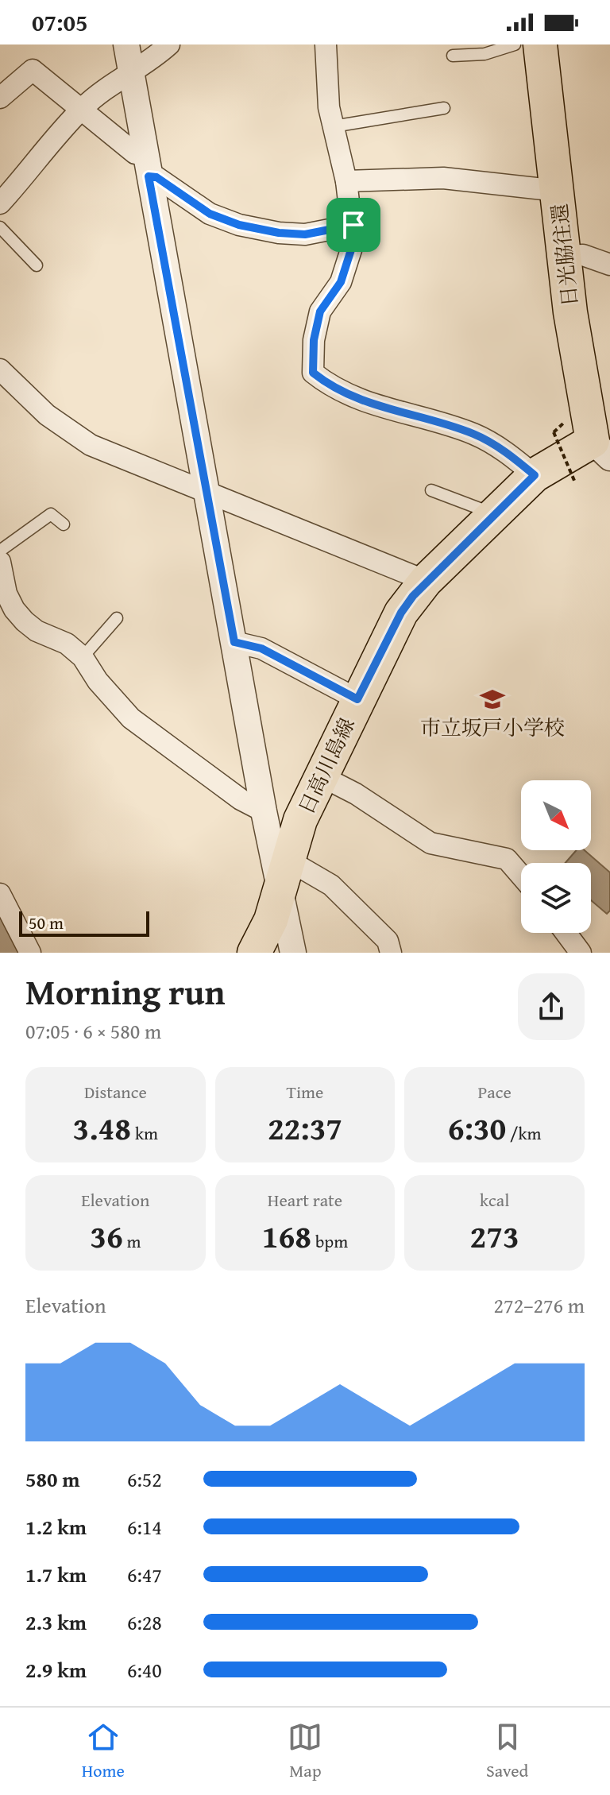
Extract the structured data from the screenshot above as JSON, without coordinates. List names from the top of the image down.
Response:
{
  "streets": {
    "main road": ["日光脇往還", "日高川島線"]
  },
  "crossings": [
    ["日光脇往還", "日高川島線"]
  ],
  "places": {
    "school or university": ["市立坂戸小学校"]
  },
  "scale_bar": "50 m",
  "north": "bottom right",
  "page": {
    "status": "07:05",
    "scale": "50 m",
    "heading": ["Morning run", "07:05 · 6 × 580 m"],
    "stats": [
      ["Distance", "3.48 km"],
      ["Time", "22:37"],
      ["Pace", "6:30 /km"],
      ["Elevation", "36 m"],
      ["Heart rate", "168 bpm"],
      ["kcal", "273"]
    ],
    "chart": ["Elevation", "272–276 m"],
    "list": [
      {
        "name": "580 m",
        "note": "6:52"
      },
      {
        "name": "1.2 km",
        "note": "6:14"
      },
      {
        "name": "1.7 km",
        "note": "6:47"
      },
      {
        "name": "2.3 km",
        "note": "6:28"
      },
      {
        "name": "2.9 km",
        "note": "6:40"
      }
    ],
    "tabs": ["Home", "Map", "Saved"]
  }
}
